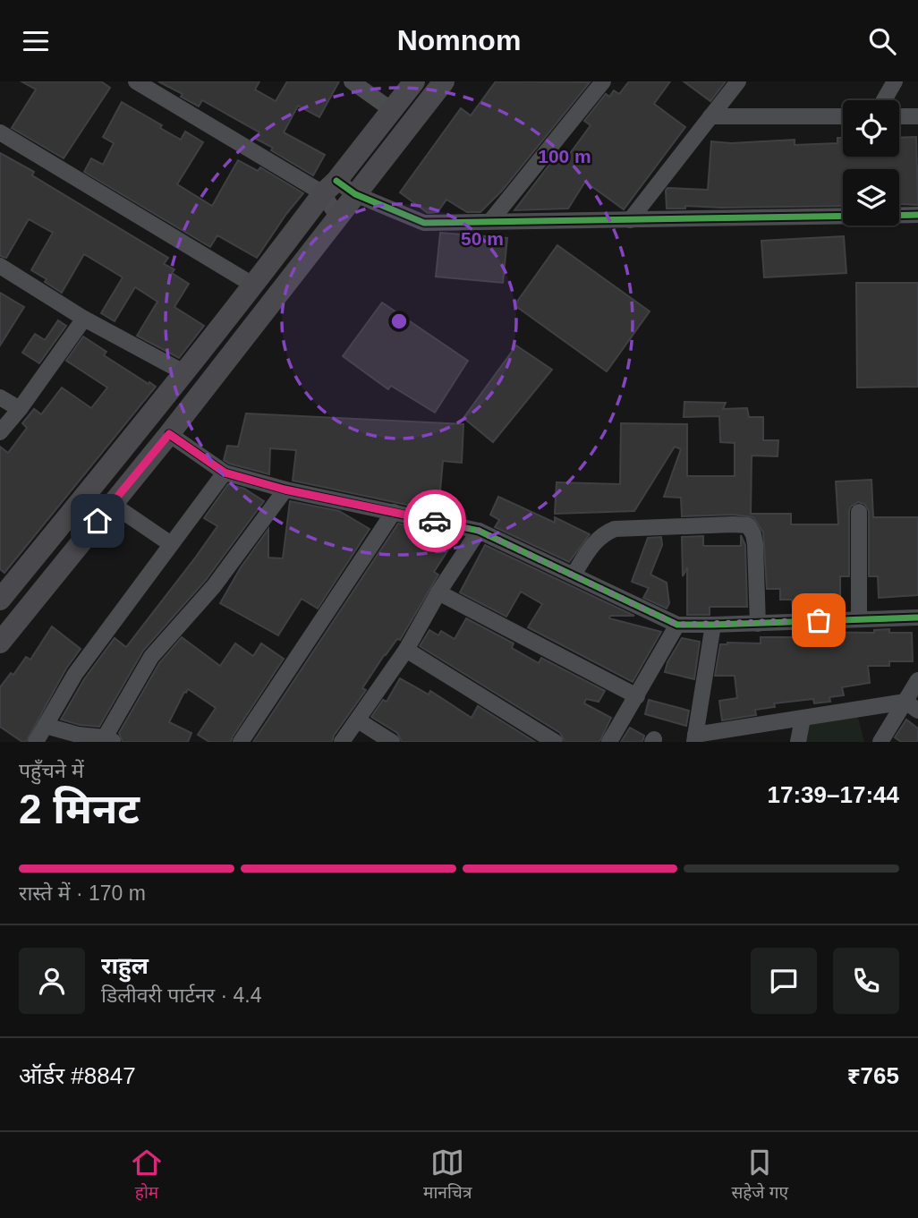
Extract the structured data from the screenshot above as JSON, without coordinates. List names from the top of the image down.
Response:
{
  "page": {
    "header": "Nomnom",
    "heading": ["2 मिनट", "पहुँचने में", "17:39–17:44"],
    "panel": [
      "राहुल",
      "डिलीवरी पार्टनर · 4.4",
      "ऑर्डर #8847",
      "₹765"
    ],
    "bar": "रास्ते में · 170 m",
    "tabs": ["होम", "मानचित्र", "सहेजे गए"]
  },
  "rings": ["100 m", "50 m"]
}
